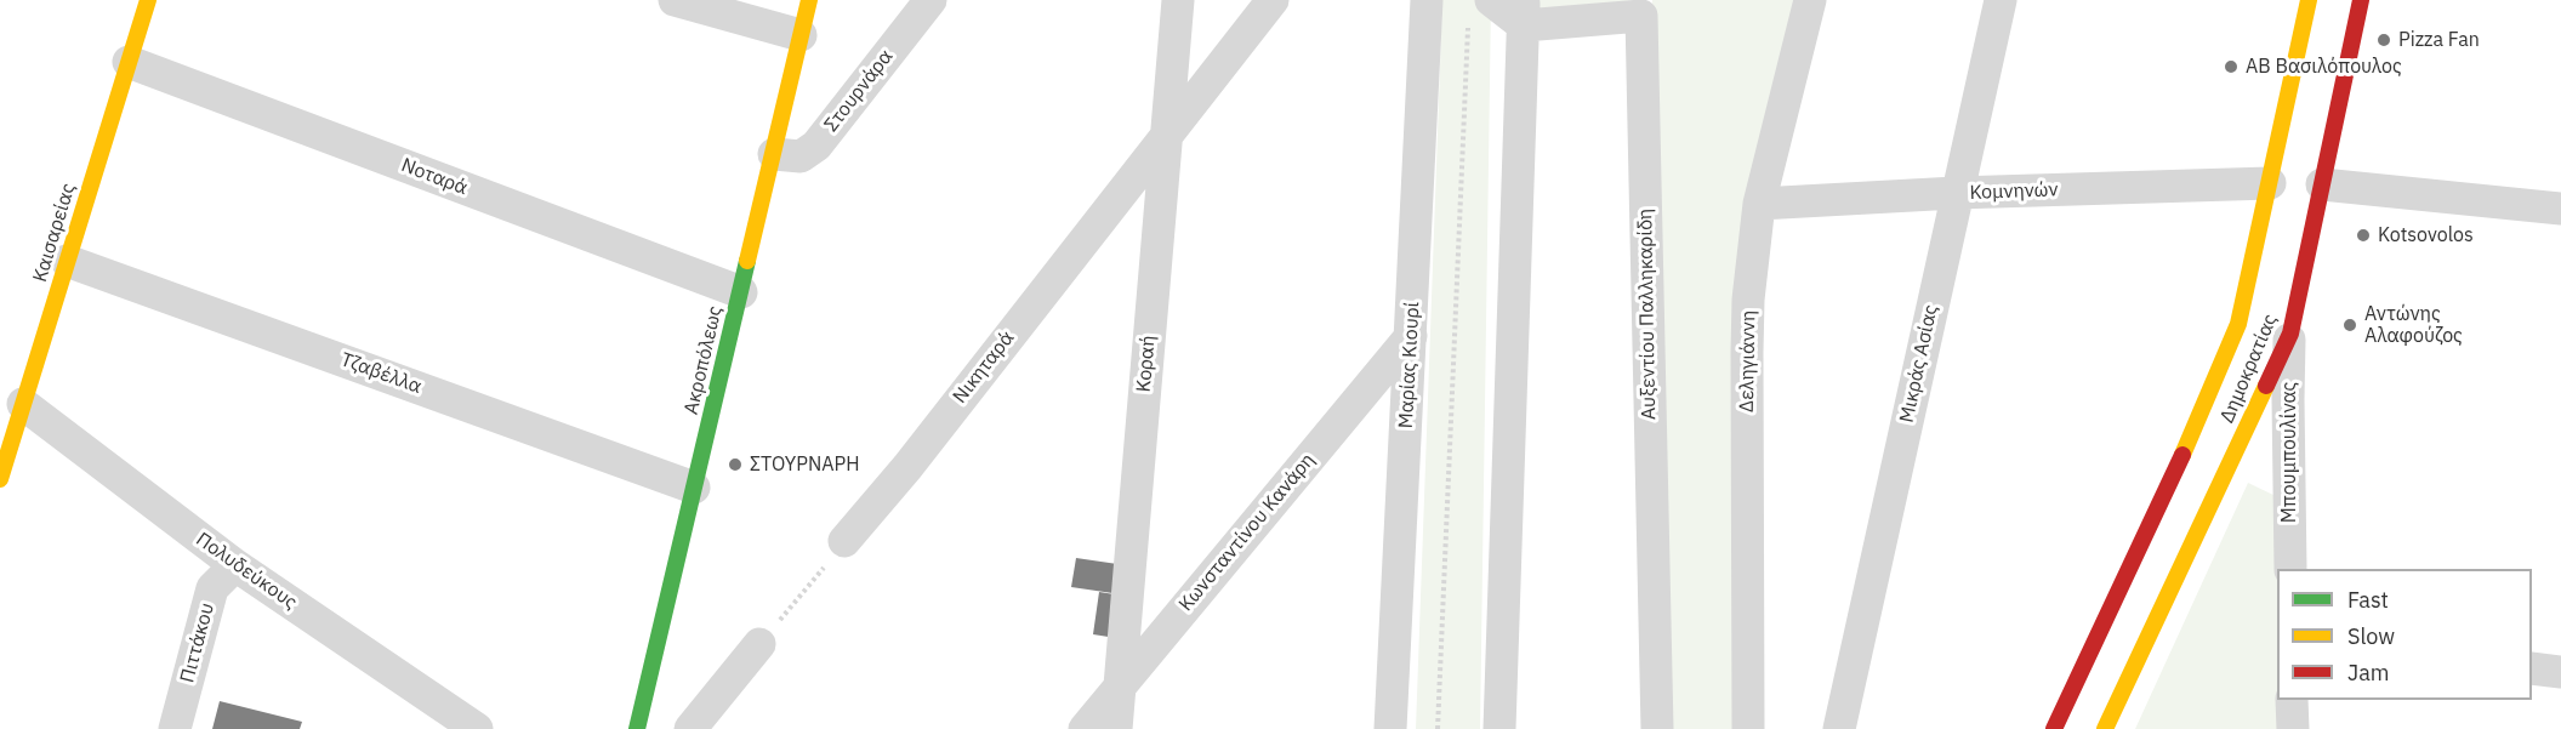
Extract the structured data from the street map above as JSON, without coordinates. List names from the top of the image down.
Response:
{
  "streets": {
    "main road": ["Καισαρείας", "Ακροπόλεως", "Δημοκρατίας"],
    "street": [
      "Στουρνάρα",
      "Νοταρά",
      "Κομνηνών",
      "Αυξεντίου Παλληκαρίδη",
      "Δεληγιάννη",
      "Κοραή",
      "Μικράς Ασίας",
      "Μαρίας Κιουρί",
      "Νικηταρά",
      "Τζαβέλλα",
      "Μπουμπουλίνας",
      "Κωνσταντίνου Κανάρη",
      "Πολυδεύκους",
      "Πιττάκου"
    ]
  },
  "crossings": [
    ["Στουρνάρα", "Ακροπόλεως"],
    ["Νοταρά", "Καισαρείας"],
    ["Νοταρά", "Ακροπόλεως"],
    ["Κομνηνών", "Δεληγιάννη"],
    ["Κομνηνών", "Μικράς Ασίας"],
    ["Κομνηνών", "Δημοκρατίας"],
    ["Καισαρείας", "Τζαβέλλα"],
    ["Καισαρείας", "Πολυδεύκους"],
    ["Ακροπόλεως", "Τζαβέλλα"],
    ["Κοραή", "Νικηταρά"],
    ["Κοραή", "Κωνσταντίνου Κανάρη"],
    ["Μαρίας Κιουρί", "Κωνσταντίνου Κανάρη"],
    ["Δημοκρατίας", "Μπουμπουλίνας"],
    ["Πολυδεύκους", "Πιττάκου"]
  ],
  "places": [
    "Pizza Fan",
    "ΑΒ Βασιλόπουλος",
    "Kotsovolos",
    "Αντώνης Αλαφούζος",
    "ΣΤΟΥΡΝΑΡΗ"
  ],
  "legend": ["Fast", "Slow", "Jam"]
}
